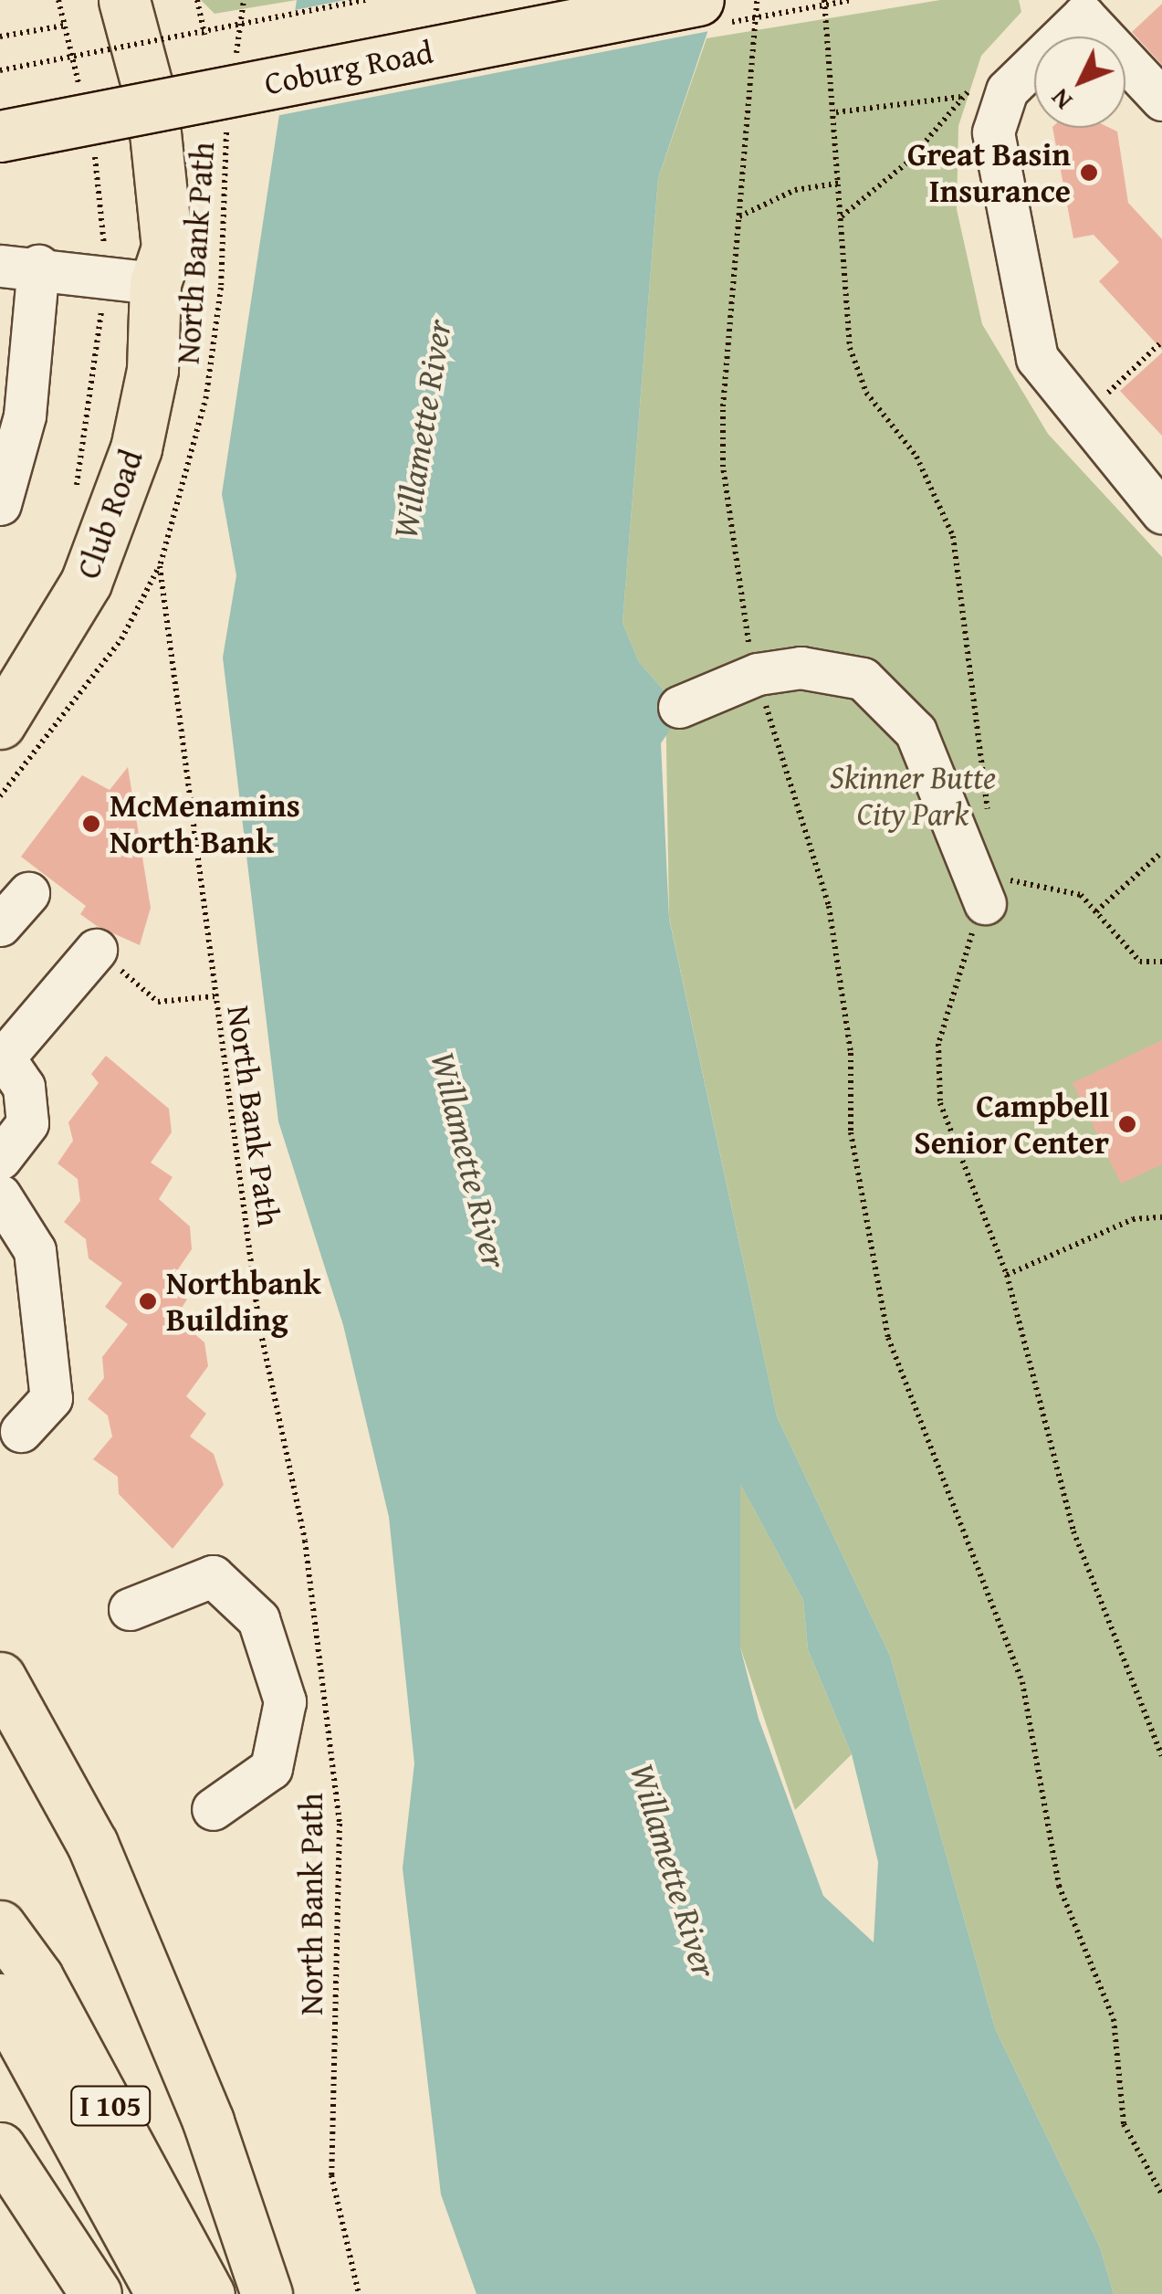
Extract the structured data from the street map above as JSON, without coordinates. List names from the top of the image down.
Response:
{
  "streets": {
    "main road": ["Coburg Road", "Club Road", "I 105"],
    "path": ["North Bank Path"]
  },
  "water": ["Willamette River"],
  "parks": ["Skinner Butte City Park"],
  "places": [
    "Great Basin Insurance",
    "McMenamins North Bank",
    "Campbell Senior Center",
    "Northbank Building"
  ],
  "north": "bottom left"
}
